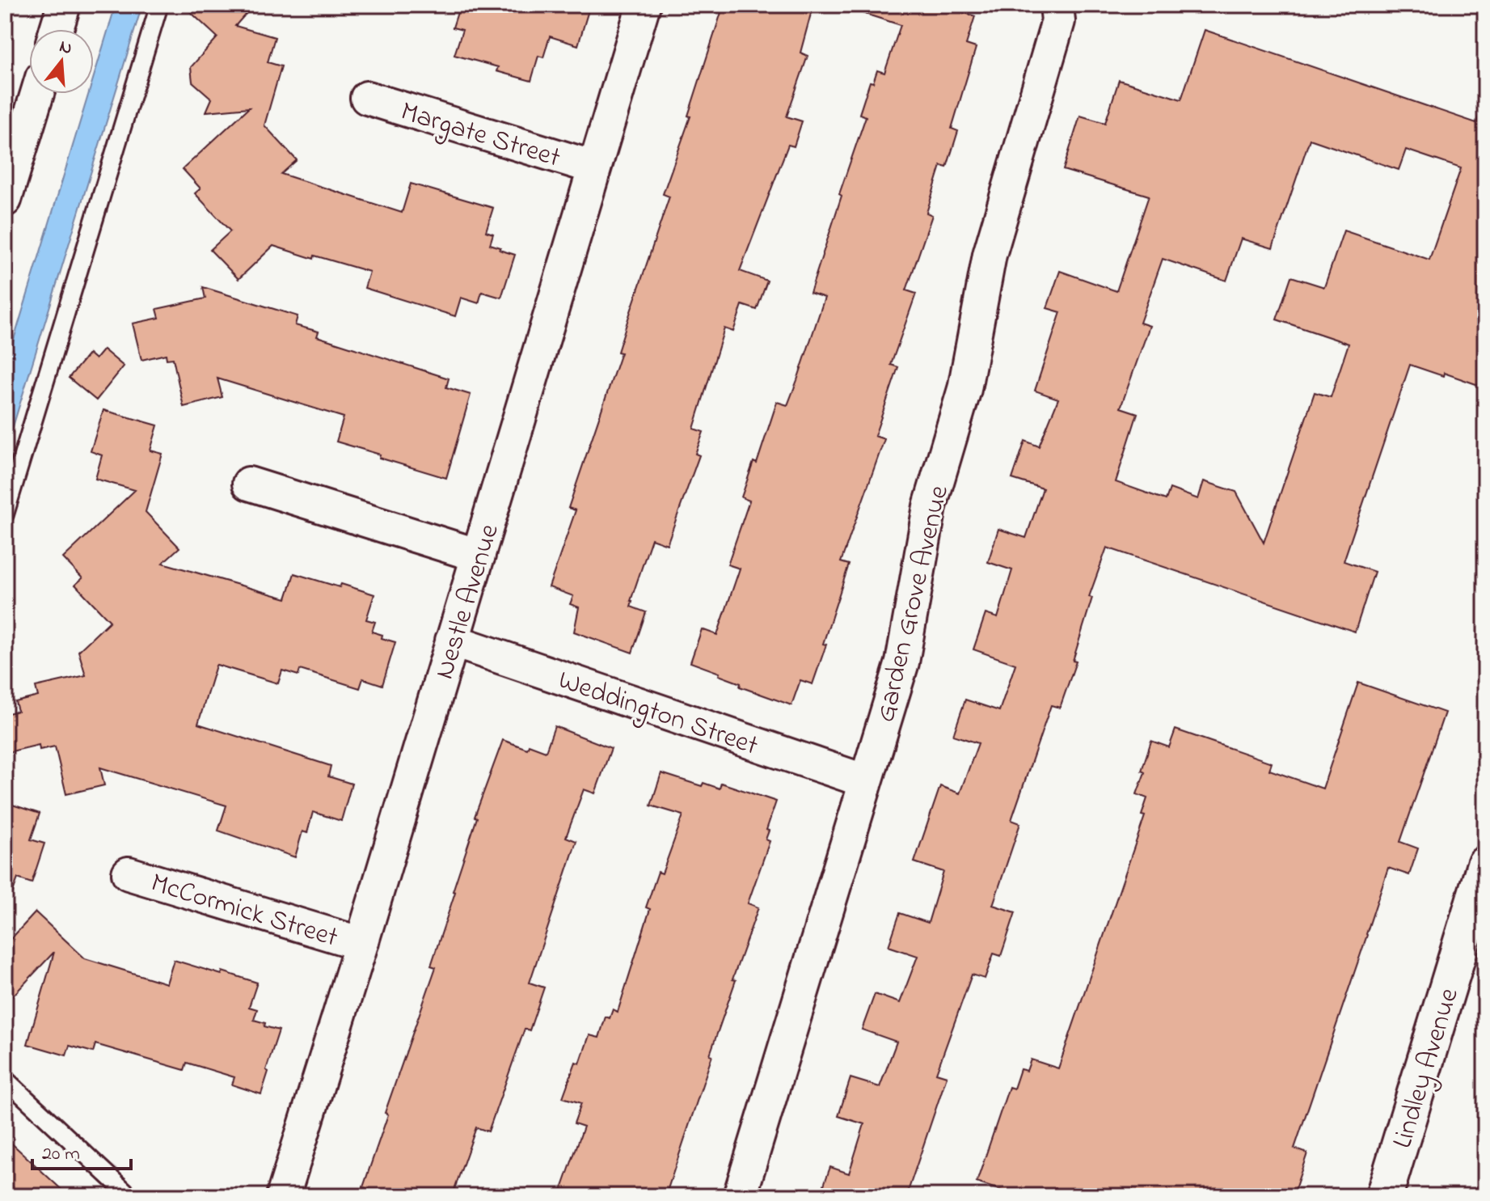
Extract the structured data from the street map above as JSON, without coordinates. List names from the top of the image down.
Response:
{
  "streets": {
    "main road": ["Lindley Avenue"],
    "street": [
      "Margate Street",
      "Nestle Avenue",
      "Garden Grove Avenue",
      "Weddington Street",
      "McCormick Street"
    ]
  },
  "crossings": [
    ["Margate Street", "Nestle Avenue"],
    ["Nestle Avenue", "Weddington Street"],
    ["Nestle Avenue", "McCormick Street"],
    ["Garden Grove Avenue", "Weddington Street"]
  ],
  "scale_bar": "20 m",
  "north": "top"
}
